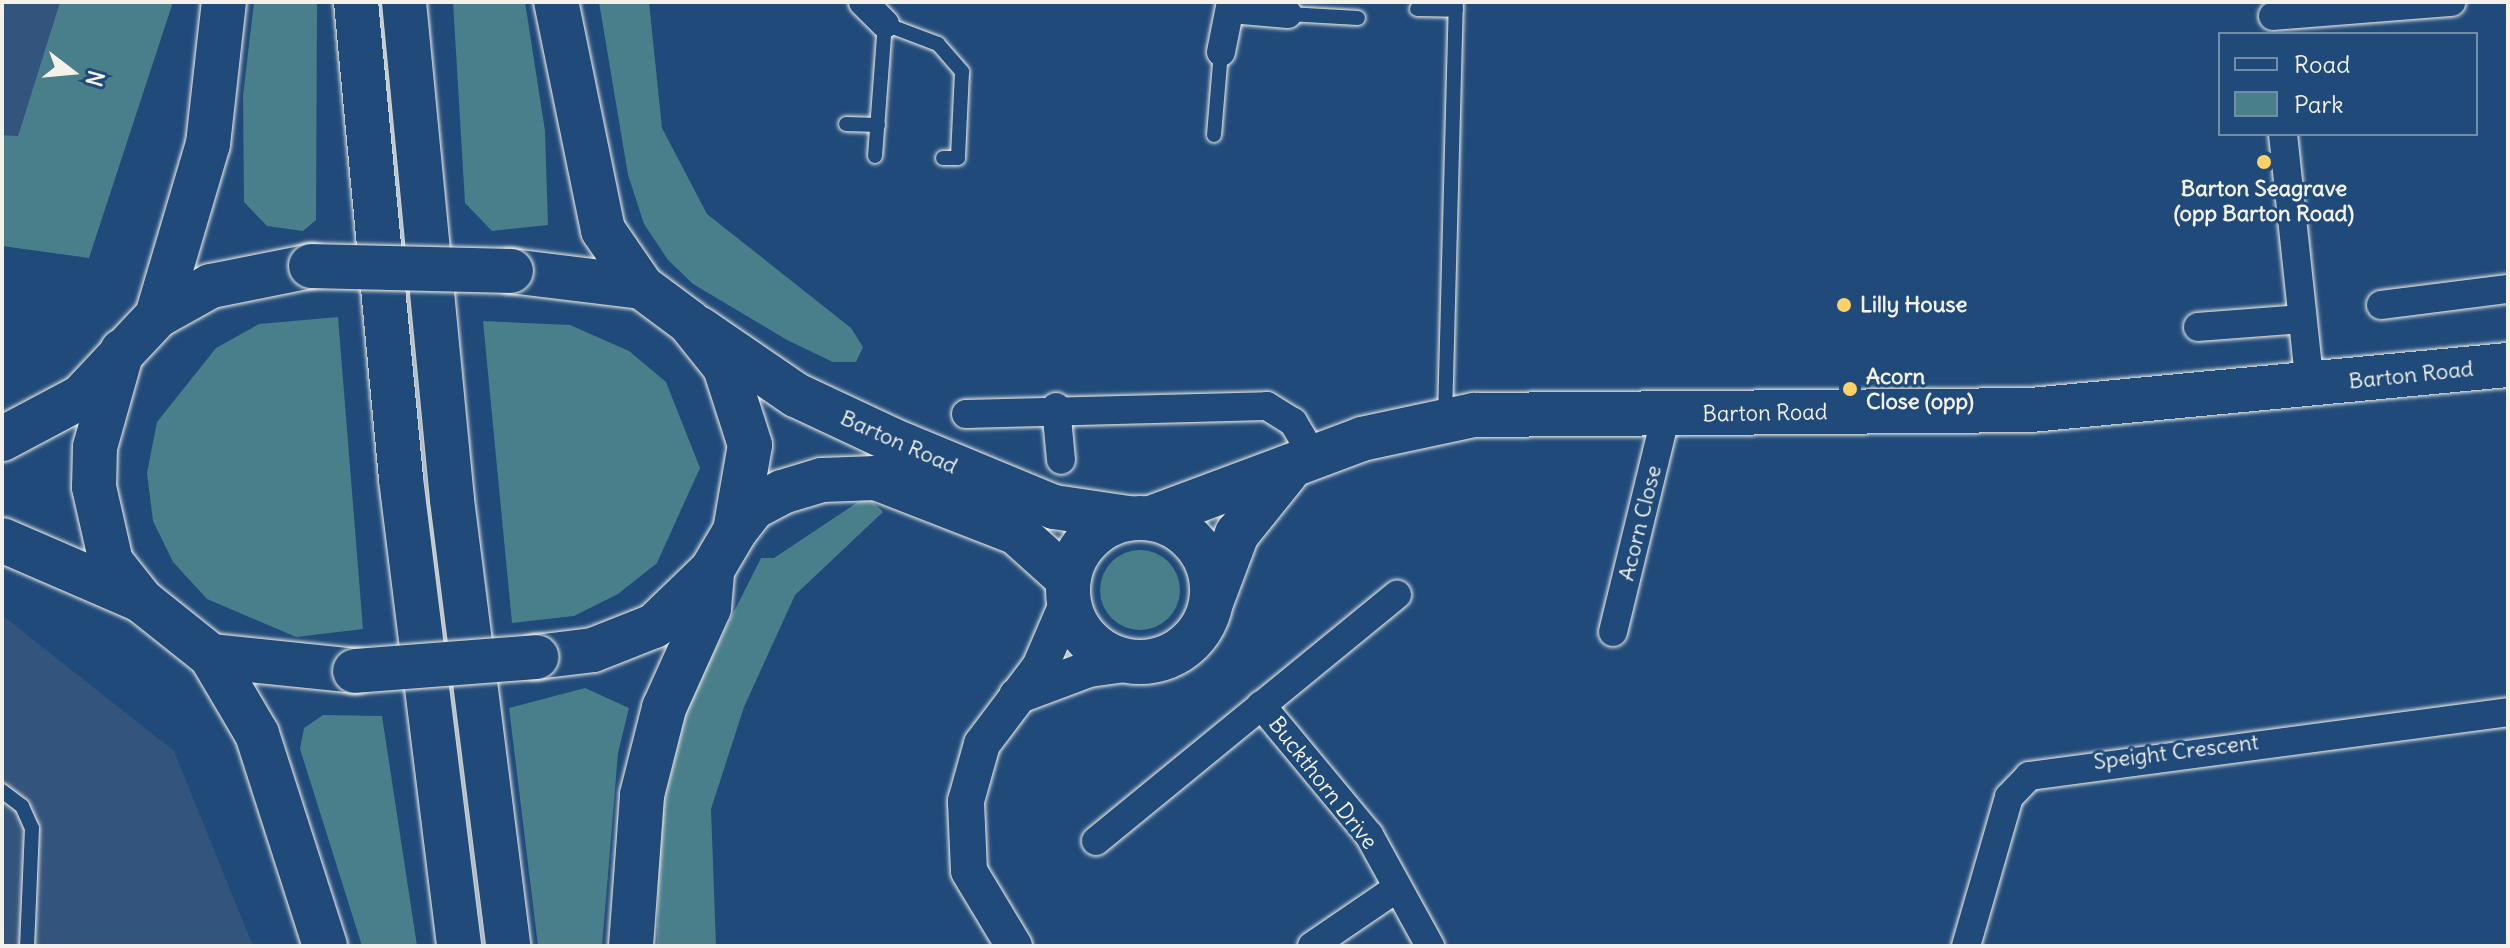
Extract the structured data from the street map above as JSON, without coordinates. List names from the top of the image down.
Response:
{
  "streets": {
    "main road": ["Barton Road"],
    "street": ["Acorn Close", "Speight Crescent", "Buckthorn Drive"]
  },
  "crossings": [
    ["Barton Road", "Acorn Close"]
  ],
  "places": ["Barton Seagrave (opp Barton Road)", "Lilly House", "Acorn Close (opp)"],
  "legend": ["Road", "Park"],
  "north": "right"
}
